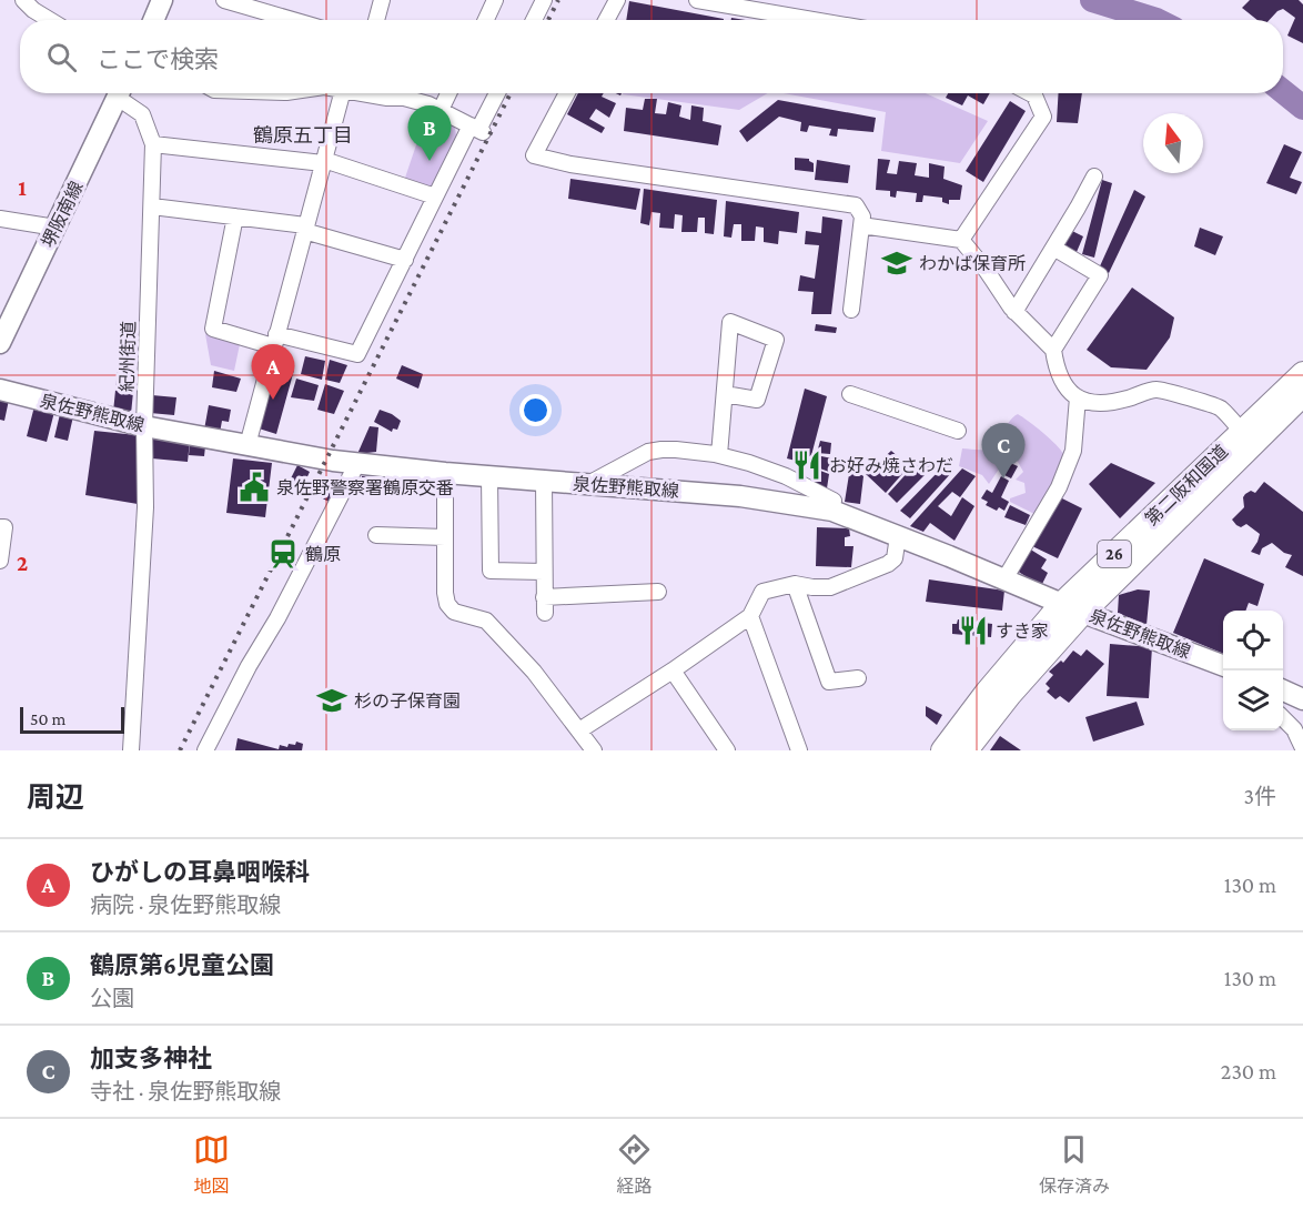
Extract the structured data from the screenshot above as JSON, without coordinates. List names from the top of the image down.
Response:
{
  "streets": {
    "highway": ["第二阪和国道", "26"],
    "main road": ["堺阪南線", "泉佐野熊取線"],
    "street": ["紀州街道"]
  },
  "crossings": [
    ["紀州街道", "泉佐野熊取線"],
    ["泉佐野熊取線", "第二阪和国道"]
  ],
  "districts": ["鶴原五丁目"],
  "places": {
    "school or university": ["わかば保育所", "杉の子保育園"],
    "restaurant": ["お好み焼さわだ", "すき家"],
    "public building": ["泉佐野警察署鶴原交番"],
    "station": ["鶴原"]
  },
  "scale_bar": "50 m",
  "north": "top",
  "page": {
    "search": "ここで検索",
    "pins": ["B", "A", "C"],
    "scale": "50 m",
    "heading": ["周辺", "3件"],
    "list": [
      {
        "mark": "A",
        "name": "ひがしの耳鼻咽喉科",
        "note": "病院 · 泉佐野熊取線",
        "value": "130 m"
      },
      {
        "mark": "B",
        "name": "鶴原第6児童公園",
        "note": "公園",
        "value": "130 m"
      },
      {
        "mark": "C",
        "name": "加支多神社",
        "note": "寺社 · 泉佐野熊取線",
        "value": "230 m"
      }
    ],
    "nav": ["地図", "経路", "保存済み"]
  },
  "grid": {
    "rows": ["1", "2"]
  }
}
